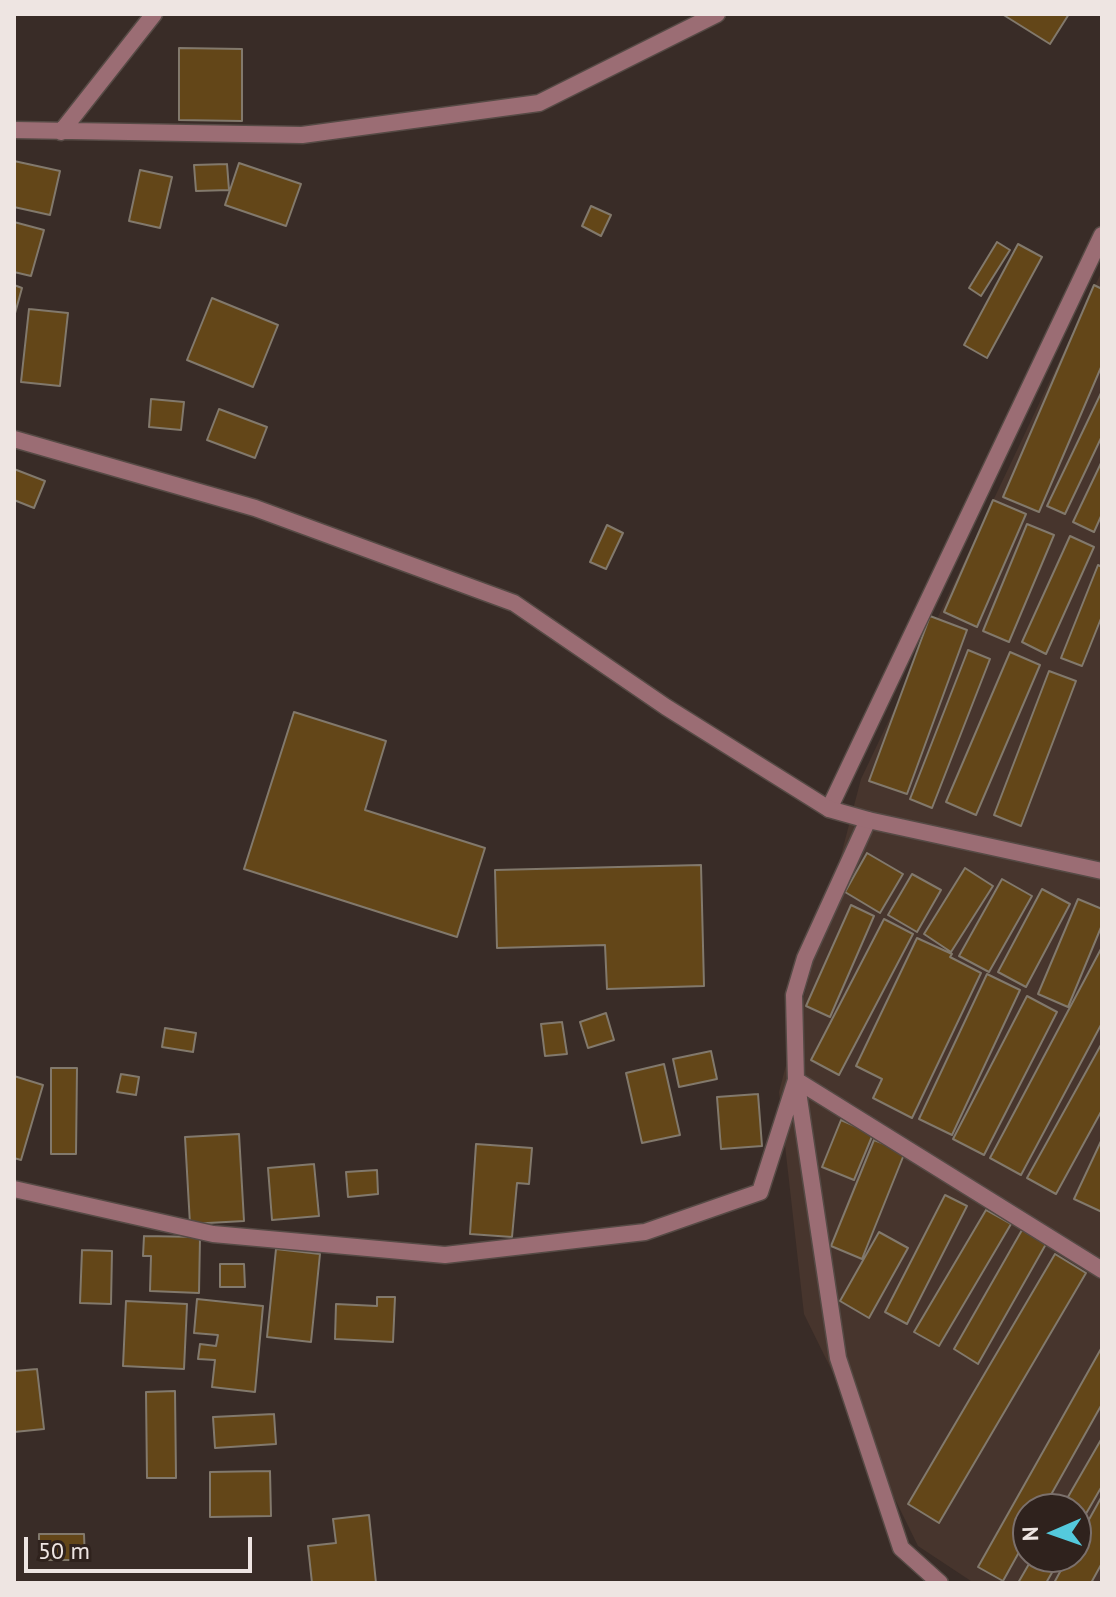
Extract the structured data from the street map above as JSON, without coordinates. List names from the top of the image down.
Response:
{
  "scale_bar": "50 m",
  "north": "left"
}
